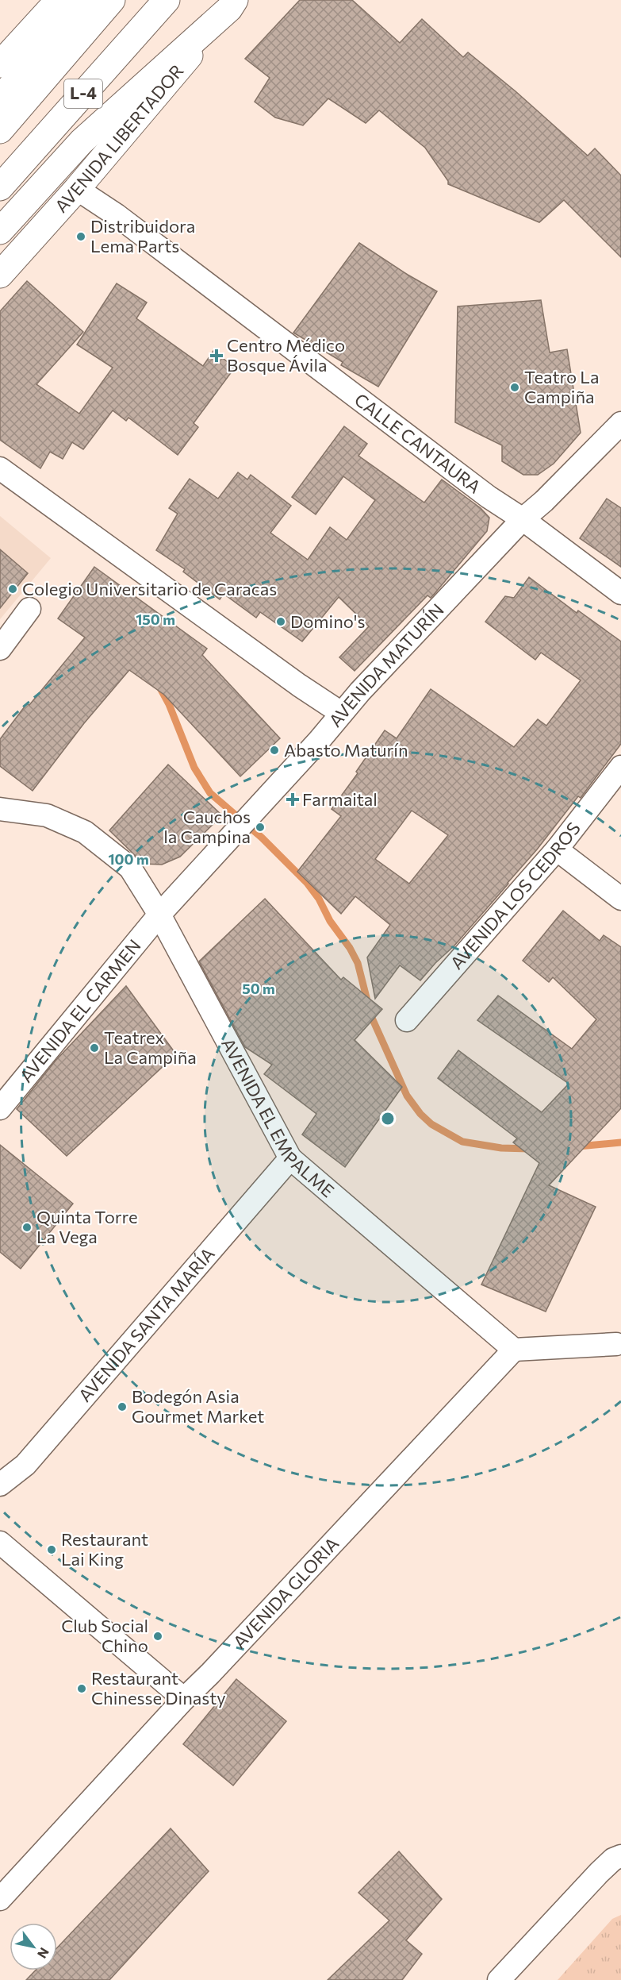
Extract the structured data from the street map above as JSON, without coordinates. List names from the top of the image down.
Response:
{
  "streets": {
    "main road": ["L-4", "AVENIDA LIBERTADOR"],
    "street": [
      "CALLE CANTAURA",
      "AVENIDA MATURÍN",
      "AVENIDA LOS CEDROS",
      "AVENIDA EL CARMEN",
      "AVENIDA EL EMPALME",
      "AVENIDA SANTA MARÍA",
      "AVENIDA GLORIA"
    ]
  },
  "crossings": [
    ["L-4", "AVENIDA LIBERTADOR"],
    ["AVENIDA LIBERTADOR", "CALLE CANTAURA"],
    ["CALLE CANTAURA", "AVENIDA MATURÍN"],
    ["AVENIDA MATURÍN", "AVENIDA EL CARMEN"],
    ["AVENIDA MATURÍN", "AVENIDA EL EMPALME"],
    ["AVENIDA EL CARMEN", "AVENIDA EL EMPALME"],
    ["AVENIDA EL EMPALME", "AVENIDA SANTA MARÍA"],
    ["AVENIDA EL EMPALME", "AVENIDA GLORIA"]
  ],
  "places": {
    "other": [
      "Distribuidora Lema Parts",
      "Teatro La Campiña",
      "Colegio Universitario de Caracas",
      "Domino's",
      "Abasto Maturín",
      "Cauchos la Campina",
      "Teatrex La Campiña",
      "Quinta Torre La Vega",
      "Bodegón Asia Gourmet Market",
      "Restaurant Lai King",
      "Club Social Chino",
      "Restaurant Chinesse Dinasty"
    ],
    "health": ["Centro Médico Bosque Ávila", "Farmaital"]
  },
  "north": "bottom right",
  "rings": ["150 m", "100 m", "50 m"]
}
